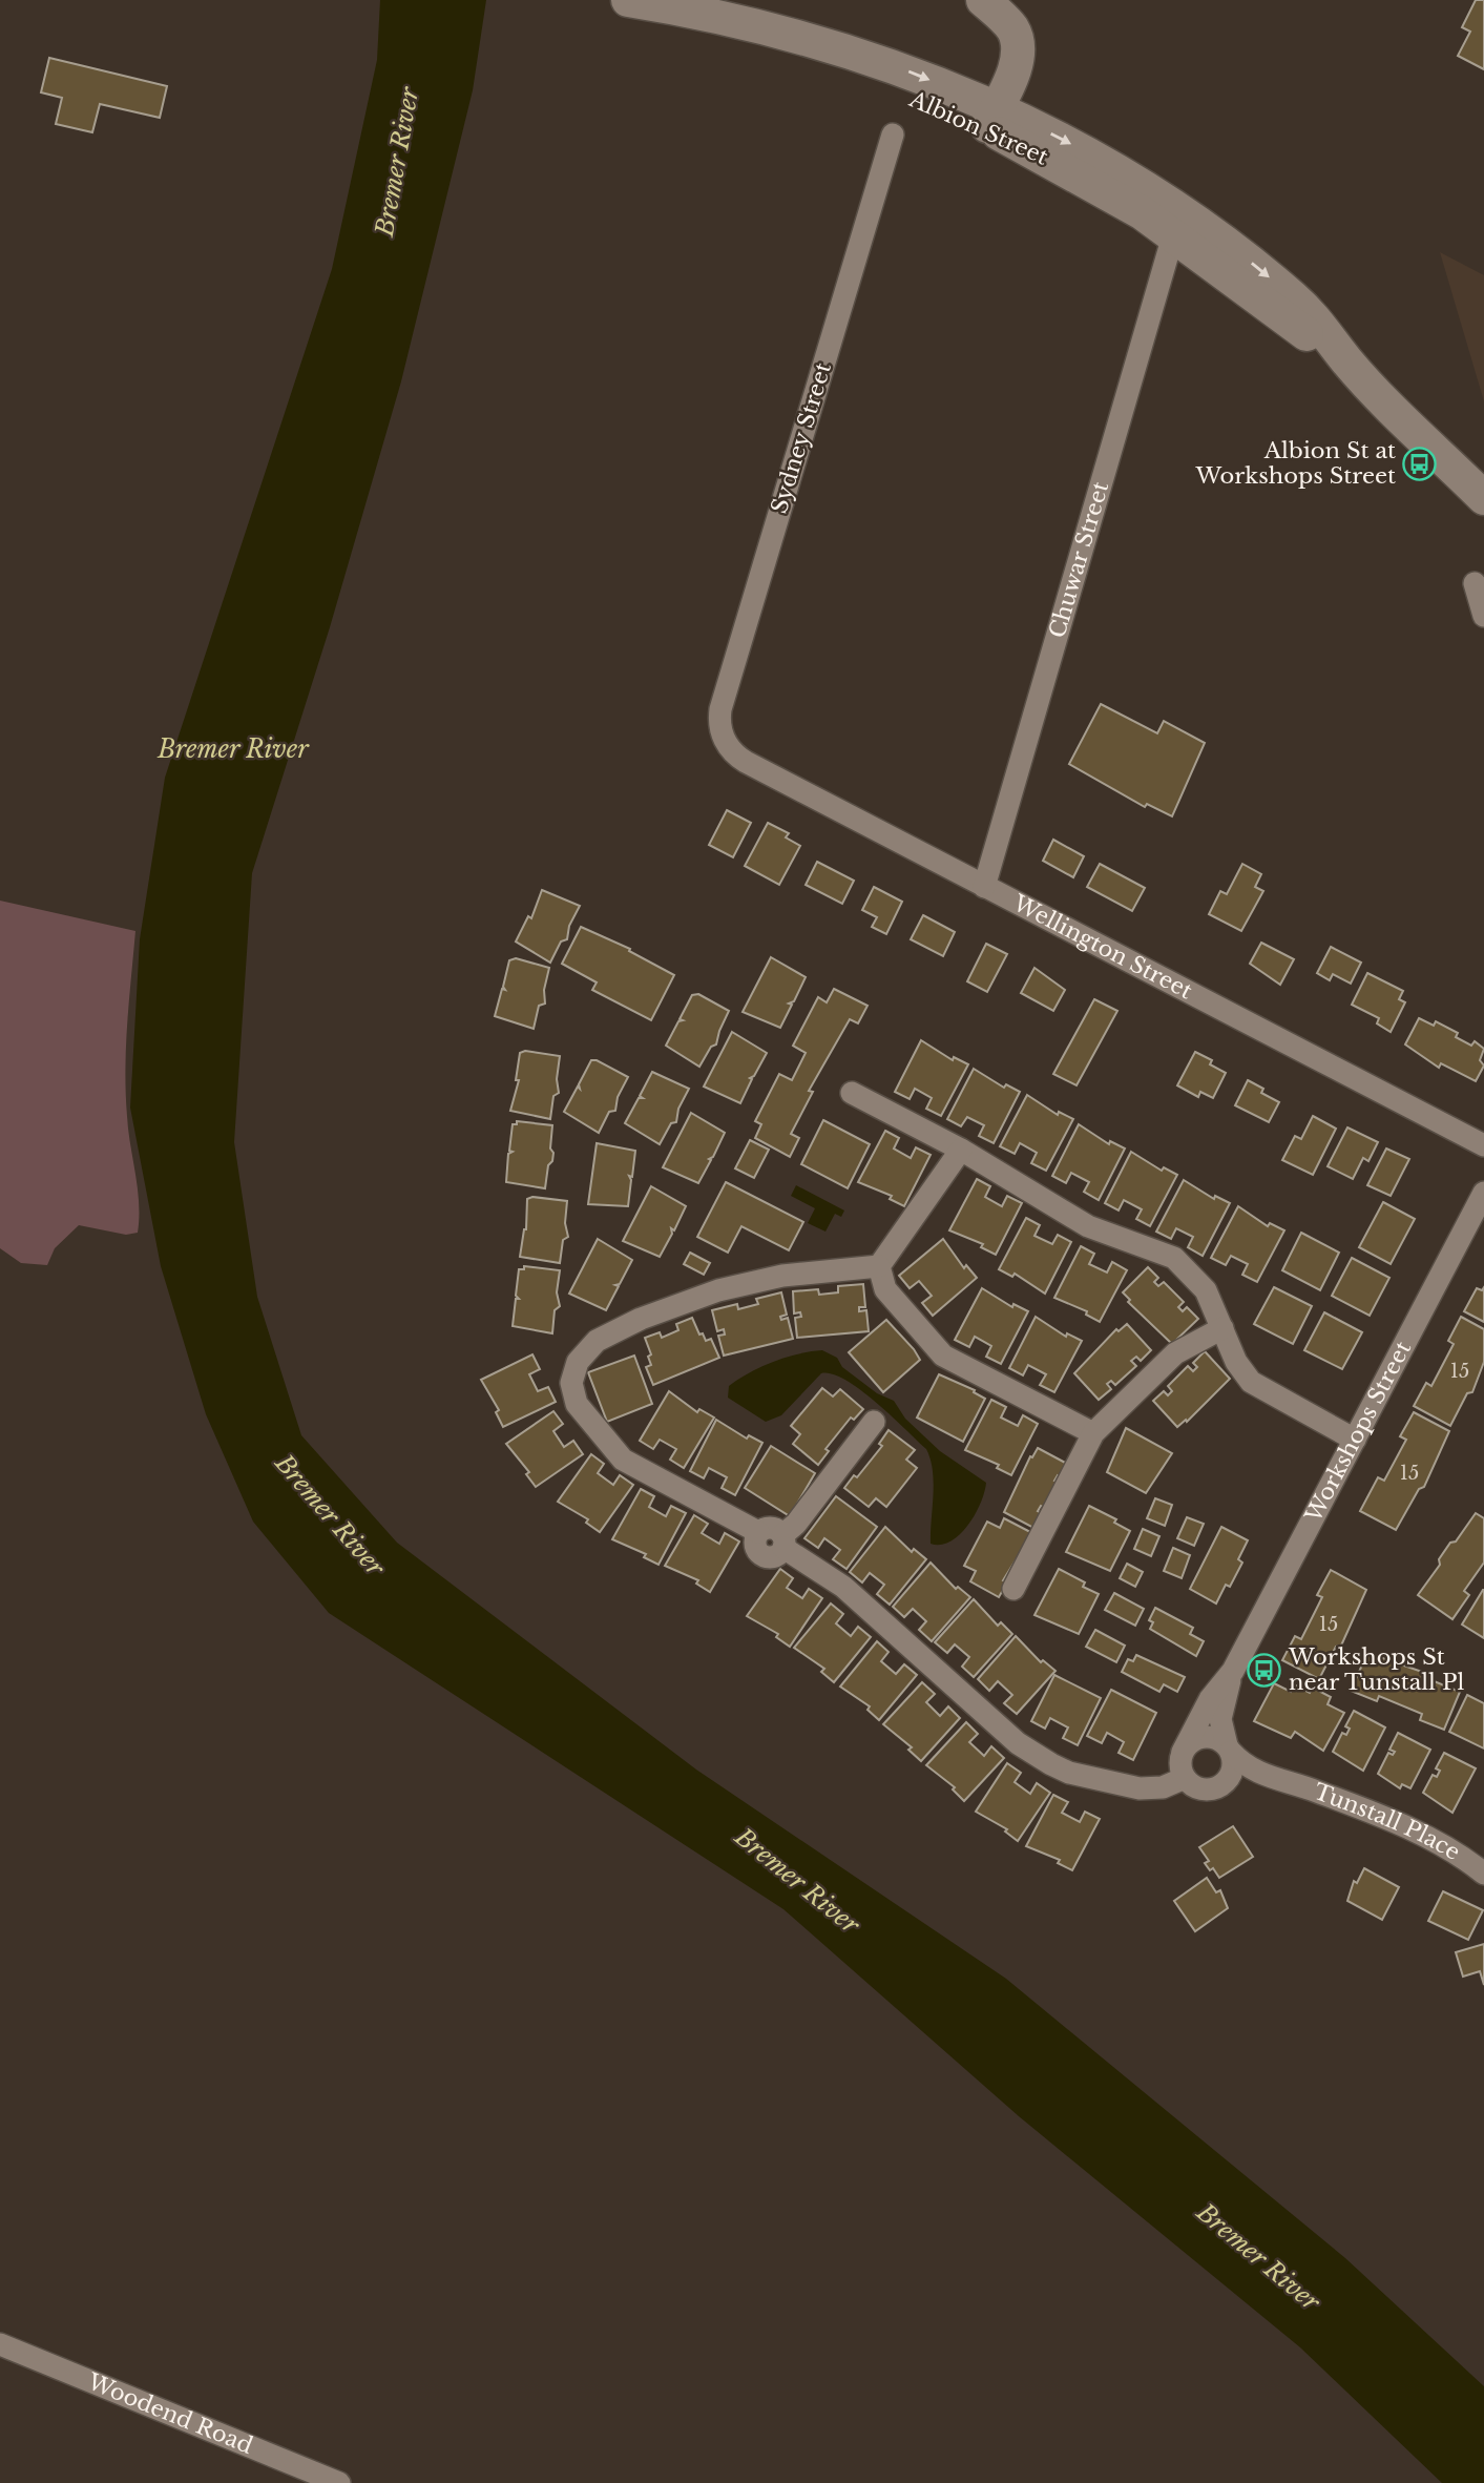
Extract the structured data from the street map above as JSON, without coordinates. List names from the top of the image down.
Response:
{
  "streets": {
    "main road": ["Albion Street"],
    "street": [
      "Sydney Street",
      "Chuwar Street",
      "Wellington Street",
      "Workshops Street",
      "Tunstall Place",
      "Woodend Road"
    ]
  },
  "crossings": [
    ["Albion Street", "Chuwar Street"],
    ["Sydney Street", "Wellington Street"],
    ["Chuwar Street", "Wellington Street"],
    ["Workshops Street", "Tunstall Place"]
  ],
  "water": ["Bremer River"],
  "places": {
    "bus stop": ["Albion St at Workshops Street", "Workshops St near Tunstall Pl"]
  },
  "house_numbers": ["15", "15", "15"]
}
